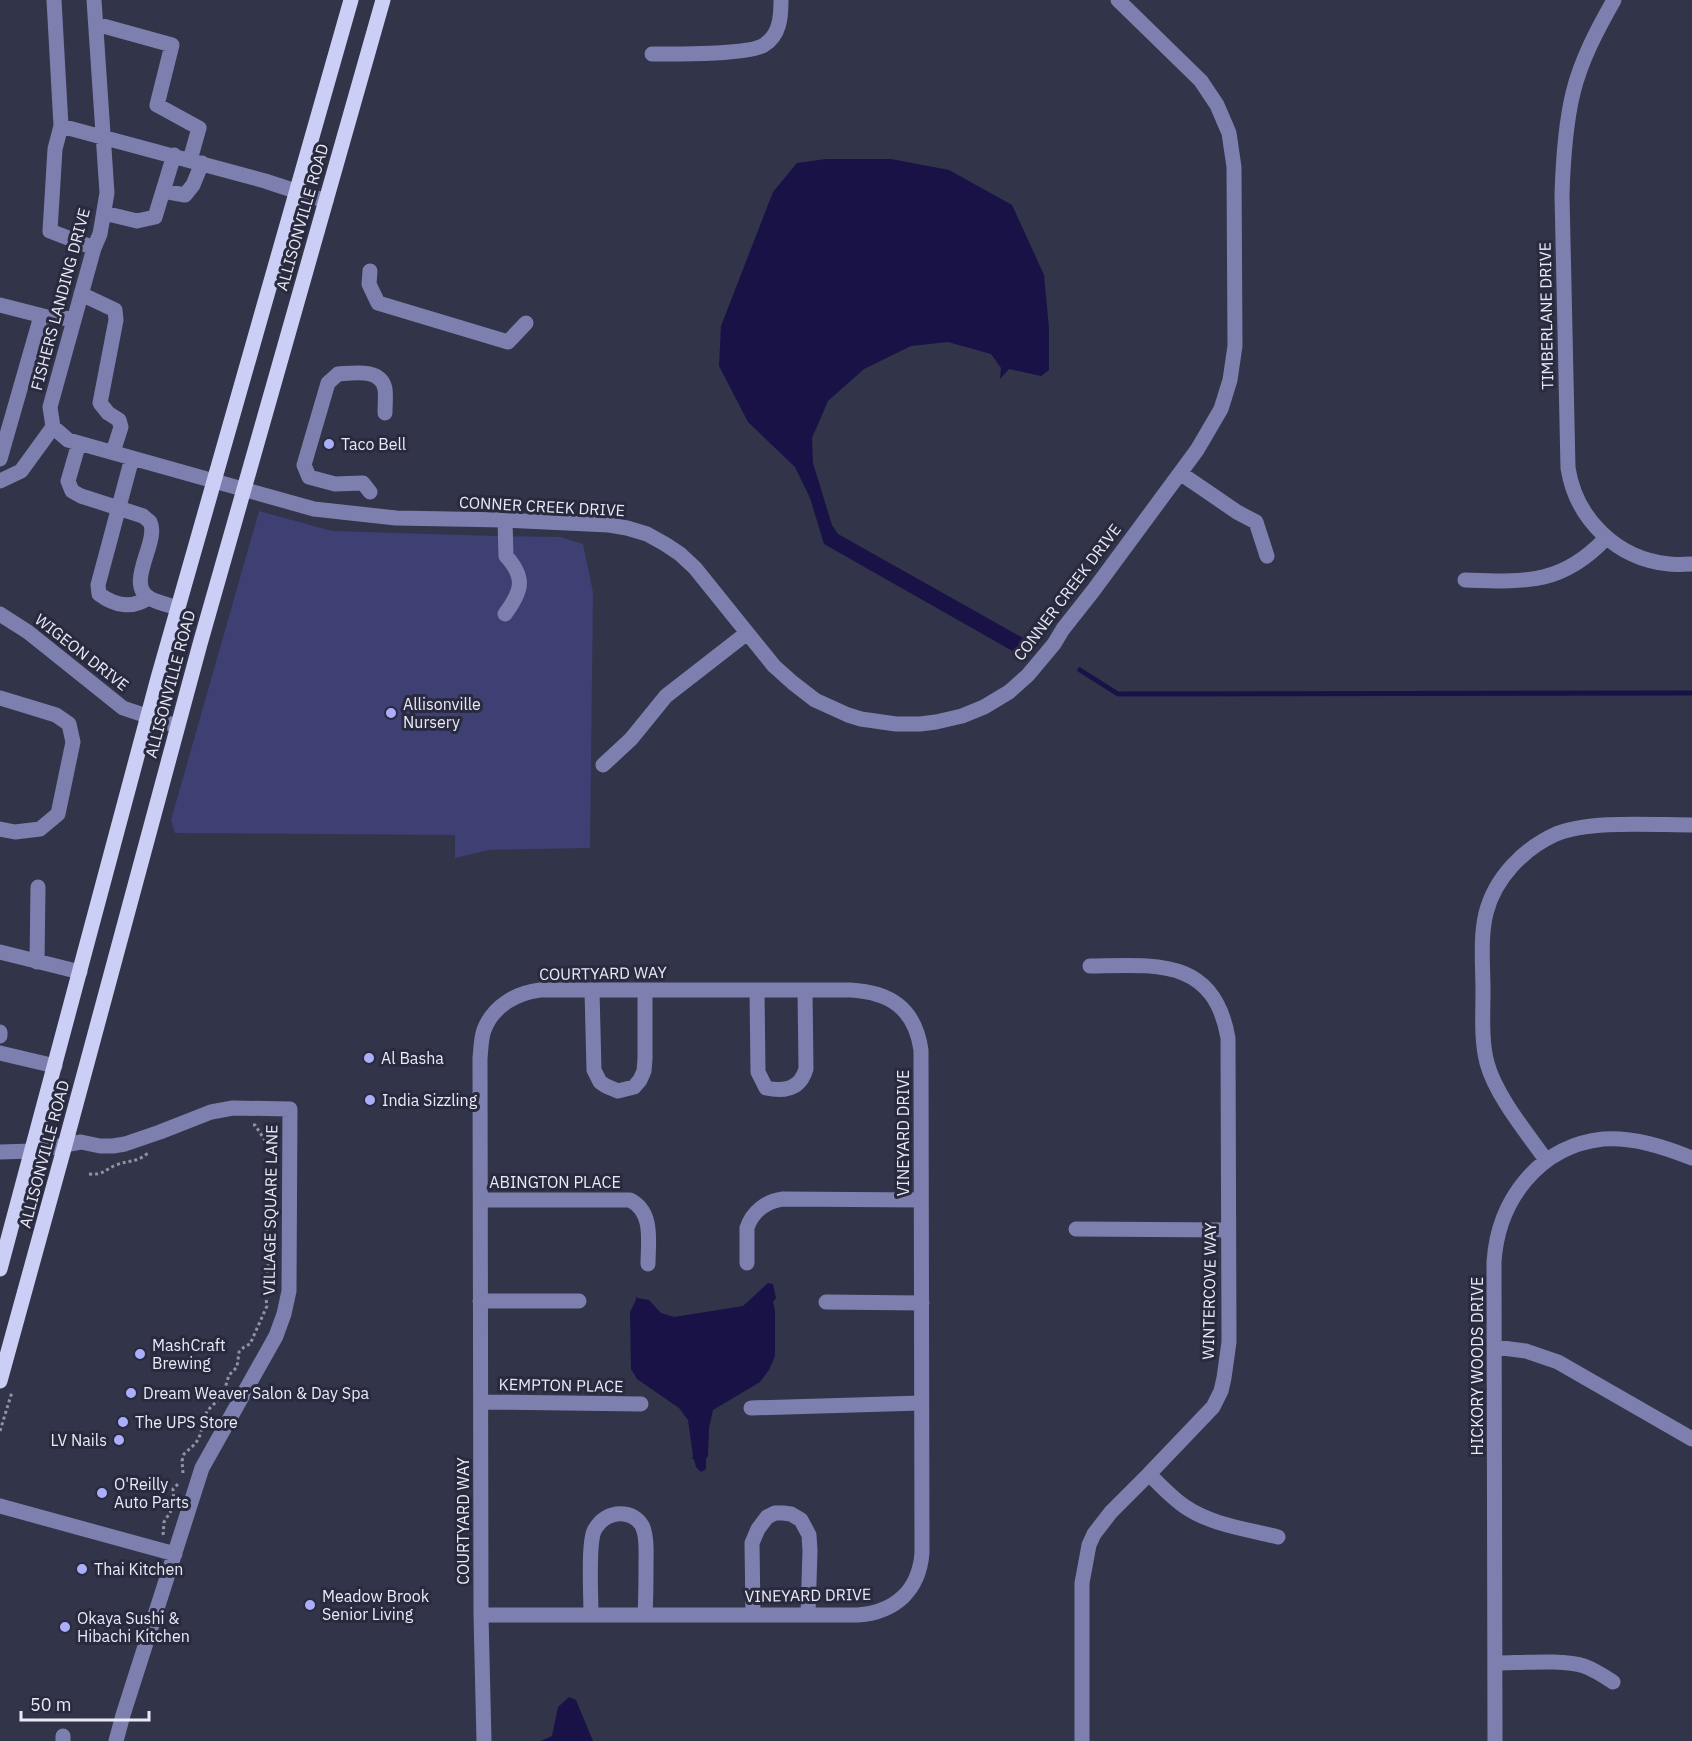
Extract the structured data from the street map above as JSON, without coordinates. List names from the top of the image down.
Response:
{
  "streets": {
    "main road": ["ALLISONVILLE ROAD"],
    "street": [
      "FISHERS LANDING DRIVE",
      "TIMBERLANE DRIVE",
      "CONNER CREEK DRIVE",
      "WIGEON DRIVE",
      "COURTYARD WAY",
      "VINEYARD DRIVE",
      "ABINGTON PLACE",
      "VILLAGE SQUARE LANE",
      "WINTERCOVE WAY",
      "HICKORY WOODS DRIVE",
      "KEMPTON PLACE"
    ]
  },
  "crossings": [
    ["ALLISONVILLE ROAD", "CONNER CREEK DRIVE"],
    ["ALLISONVILLE ROAD", "WIGEON DRIVE"],
    ["ALLISONVILLE ROAD", "VILLAGE SQUARE LANE"],
    ["COURTYARD WAY", "VINEYARD DRIVE"],
    ["COURTYARD WAY", "ABINGTON PLACE"],
    ["COURTYARD WAY", "KEMPTON PLACE"]
  ],
  "places": [
    "Taco Bell",
    "Allisonville Nursery",
    "Al Basha",
    "India Sizzling",
    "MashCraft Brewing",
    "Dream Weaver Salon & Day Spa",
    "The UPS Store",
    "LV Nails",
    "O'Reilly Auto Parts",
    "Thai Kitchen",
    "Meadow Brook Senior Living",
    "Okaya Sushi & Hibachi Kitchen"
  ],
  "scale_bar": "50 m"
}
